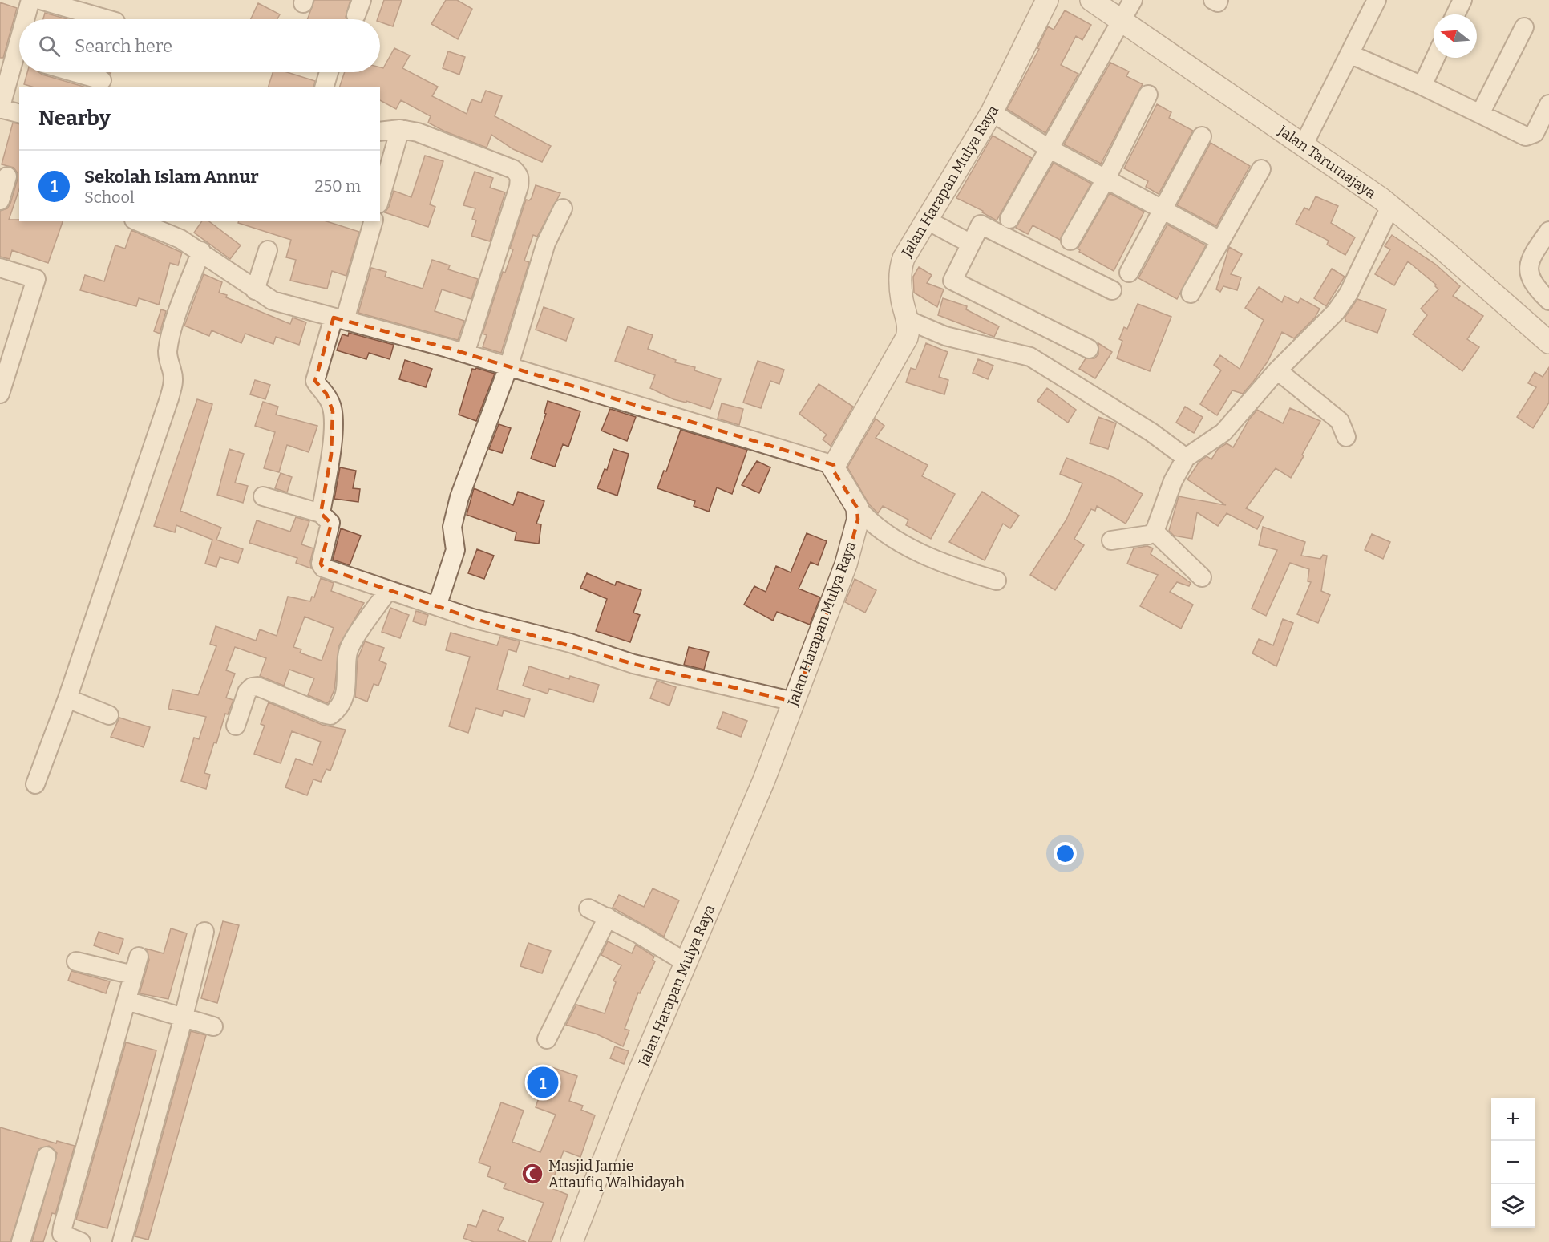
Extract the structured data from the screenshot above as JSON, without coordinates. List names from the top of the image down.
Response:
{
  "streets": {
    "street": ["Jalan Tarumajaya", "Jalan Harapan Mulya Raya"]
  },
  "places": {
    "mosque": ["Masjid Jamie Attaufiq Walhidayah"]
  },
  "north": "left",
  "page": {
    "search": "Search here",
    "heading": "Nearby",
    "list": [
      {
        "mark": "1",
        "name": "Sekolah Islam Annur",
        "note": "School",
        "value": "250 m"
      }
    ],
    "pins": "1",
    "map_buttons": ["+", "−"]
  }
}
